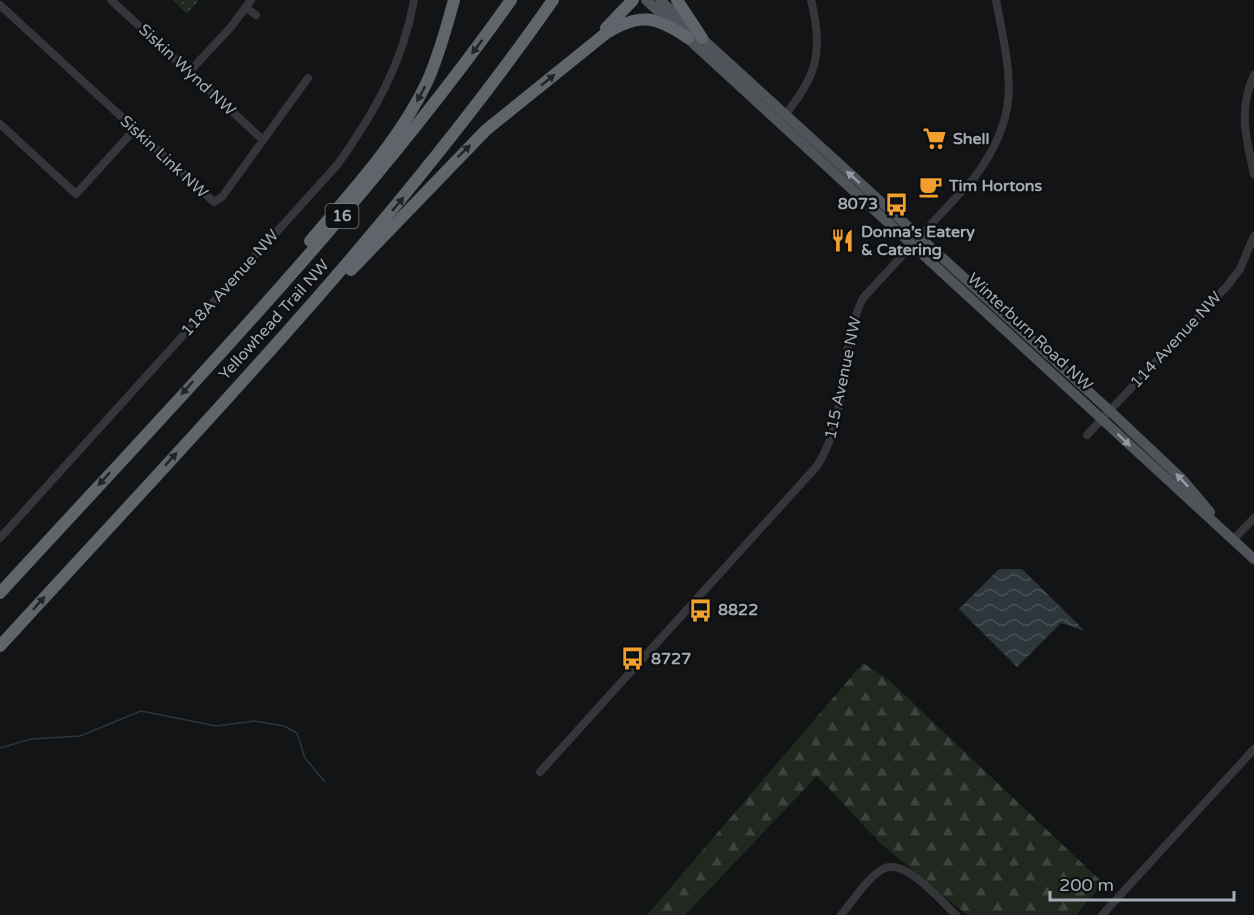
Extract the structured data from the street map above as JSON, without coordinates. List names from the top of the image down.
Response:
{
  "streets": {
    "highway": ["16", "Yellowhead Trail NW"],
    "main road": ["Winterburn Road NW"],
    "street": [
      "Siskin Wynd NW",
      "Siskin Link NW",
      "118A Avenue NW",
      "114 Avenue NW",
      "115 Avenue NW"
    ]
  },
  "crossings": [
    ["Siskin Wynd NW", "Siskin Link NW"],
    ["Winterburn Road NW", "114 Avenue NW"],
    ["Winterburn Road NW", "115 Avenue NW"]
  ],
  "places": {
    "supermarket": ["Shell"],
    "cafe": ["Tim Hortons"],
    "bus stop": ["8073", "8822", "8727"],
    "restaurant": ["Donna’s Eatery & Catering"]
  },
  "scale_bar": "200 m"
}
